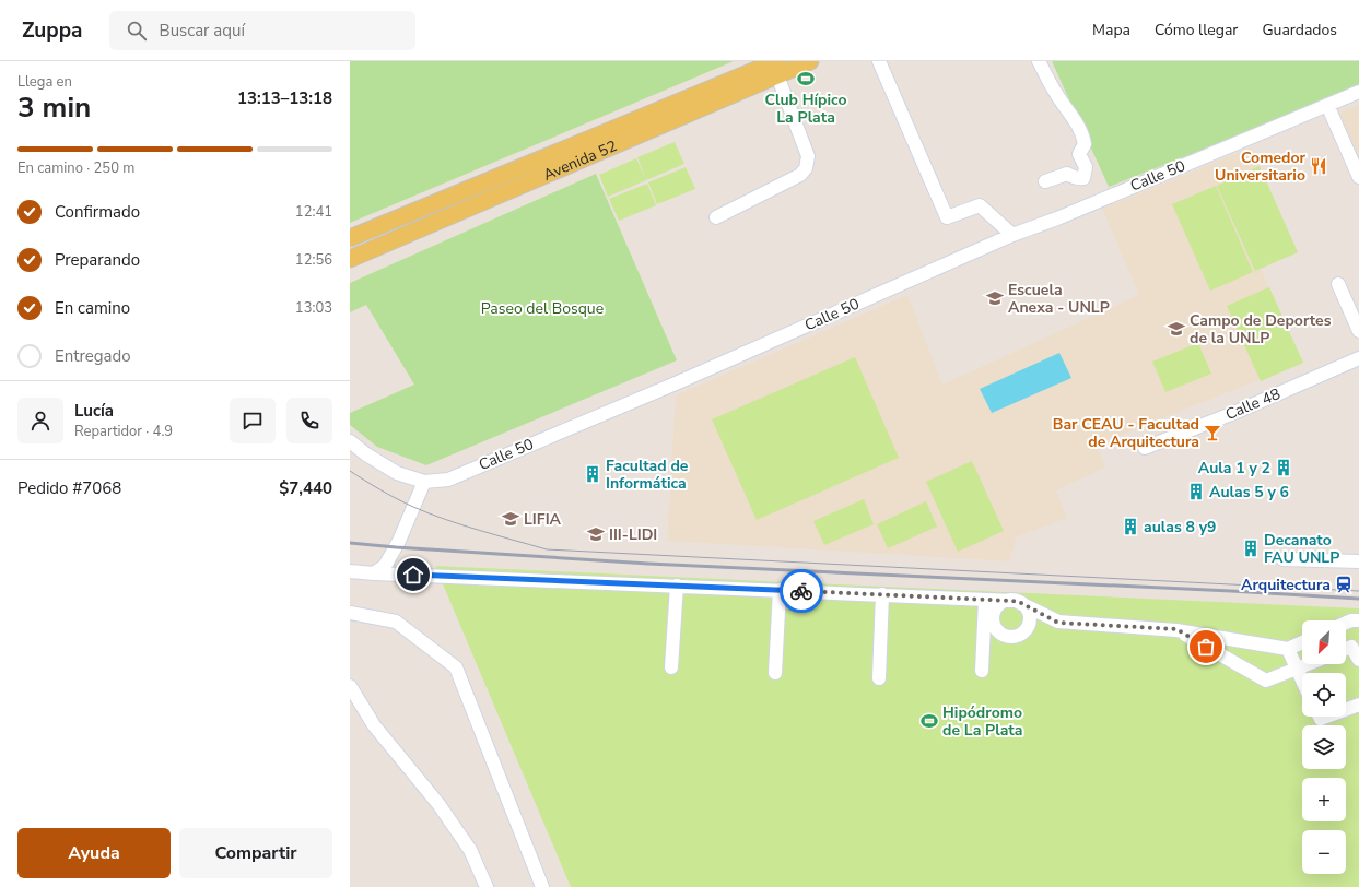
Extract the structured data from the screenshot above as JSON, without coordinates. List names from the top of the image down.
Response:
{
  "streets": {
    "main road": ["Avenida 52"],
    "street": ["Calle 50", "Calle 48"]
  },
  "parks": ["Paseo del Bosque"],
  "places": {
    "sports": ["Club Hípico La Plata", "Hipódromo de La Plata"],
    "restaurant": ["Comedor Universitario"],
    "school or university": [
      "Escuela Anexa - UNLP",
      "Campo de Deportes de la UNLP",
      "LIFIA",
      "III-LIDI"
    ],
    "bar": ["Bar CEAU - Facultad de Arquitectura"],
    "building": [
      "Aula 1 y 2",
      "Facultad de Informática",
      "Aulas 5 y 6",
      "aulas 8 y9",
      "Decanato FAU UNLP"
    ],
    "station": ["Arquitectura"]
  },
  "north": "bottom left",
  "page": {
    "header": "Zuppa",
    "search": "Buscar aquí",
    "nav": ["Mapa", "Cómo llegar", "Guardados"],
    "heading": ["3 min", "Llega en", "13:13–13:18"],
    "panel": [
      "Lucía",
      "Repartidor · 4.9",
      "Pedido #7068",
      "$7,440"
    ],
    "bar": "En camino · 250 m",
    "list": [
      ["Confirmado", "12:41"],
      ["Preparando", "12:56"],
      ["En camino", "13:03"],
      "Entregado"
    ],
    "map_buttons": ["+", "−"],
    "buttons": ["Ayuda", "Compartir"]
  }
}
